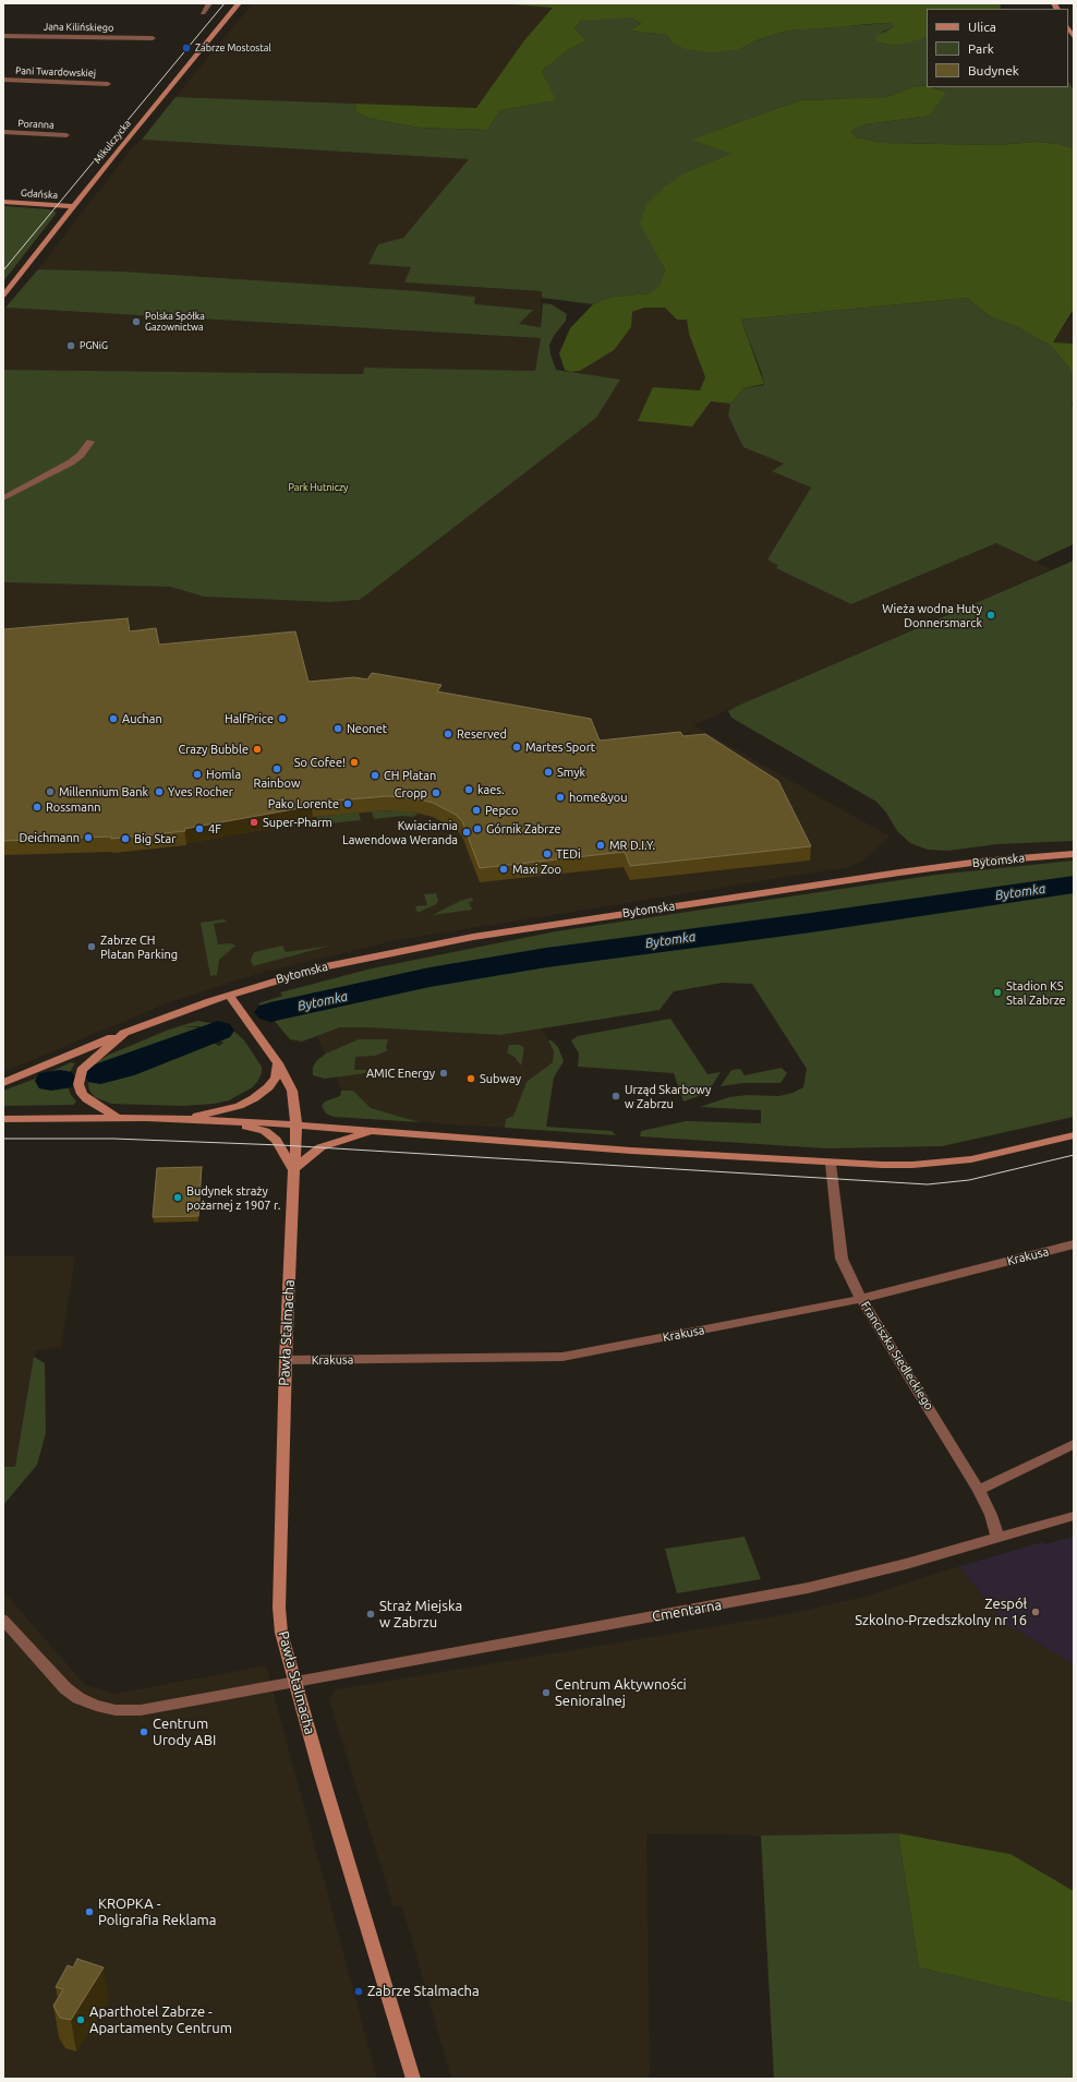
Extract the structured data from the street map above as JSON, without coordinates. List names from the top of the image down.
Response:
{
  "streets": {
    "street": [
      "Jana Kilińskiego",
      "Pani Twardowskiej",
      "Poranna",
      "Mikulczycka",
      "Gdańska",
      "Bytomska",
      "Krakusa",
      "Pawła Stalmacha",
      "Franciszka Siedleckiego",
      "Cmentarna"
    ]
  },
  "crossings": [
    ["Mikulczycka", "Gdańska"],
    ["Krakusa", "Pawła Stalmacha"],
    ["Krakusa", "Franciszka Siedleckiego"],
    ["Pawła Stalmacha", "Cmentarna"],
    ["Franciszka Siedleckiego", "Cmentarna"]
  ],
  "water": ["Bytomka"],
  "parks": ["Park Hutniczy"],
  "places": [
    "Zabrze Mostostal",
    "Polska Spółka Gazownictwa",
    "PGNiG",
    "Wieża wodna Huty Donnersmarck",
    "Auchan",
    "HalfPrice",
    "Neonet",
    "Reserved",
    "Martes Sport",
    "Crazy Bubble",
    "So Cofee!",
    "Rainbow",
    "Smyk",
    "Homla",
    "CH Platan",
    "kaes.",
    "Millennium Bank",
    "Yves Rocher",
    "Cropp",
    "home&you",
    "Pako Lorente",
    "Rossmann",
    "Pepco",
    "Super-Pharm",
    "4F",
    "Górnik Zabrze",
    "Kwiaciarnia Lawendowa Weranda",
    "Deichmann",
    "Big Star",
    "MR D.I.Y.",
    "TEDi",
    "Maxi Zoo",
    "Zabrze CH Platan Parking",
    "Stadion KS Stal Zabrze",
    "AMIC Energy",
    "Subway",
    "Urząd Skarbowy w Zabrzu",
    "Budynek straży pożarnej z 1907 r.",
    "Zespół Szkolno-Przedszkolny nr 16",
    "Straż Miejska w Zabrzu",
    "Centrum Aktywności Senioralnej",
    "Centrum Urody ABI",
    "KROPKA - Poligrafia Reklama",
    "Zabrze Stalmacha",
    "Aparthotel Zabrze - Apartamenty Centrum"
  ],
  "legend": ["Ulica", "Park", "Budynek"]
}
